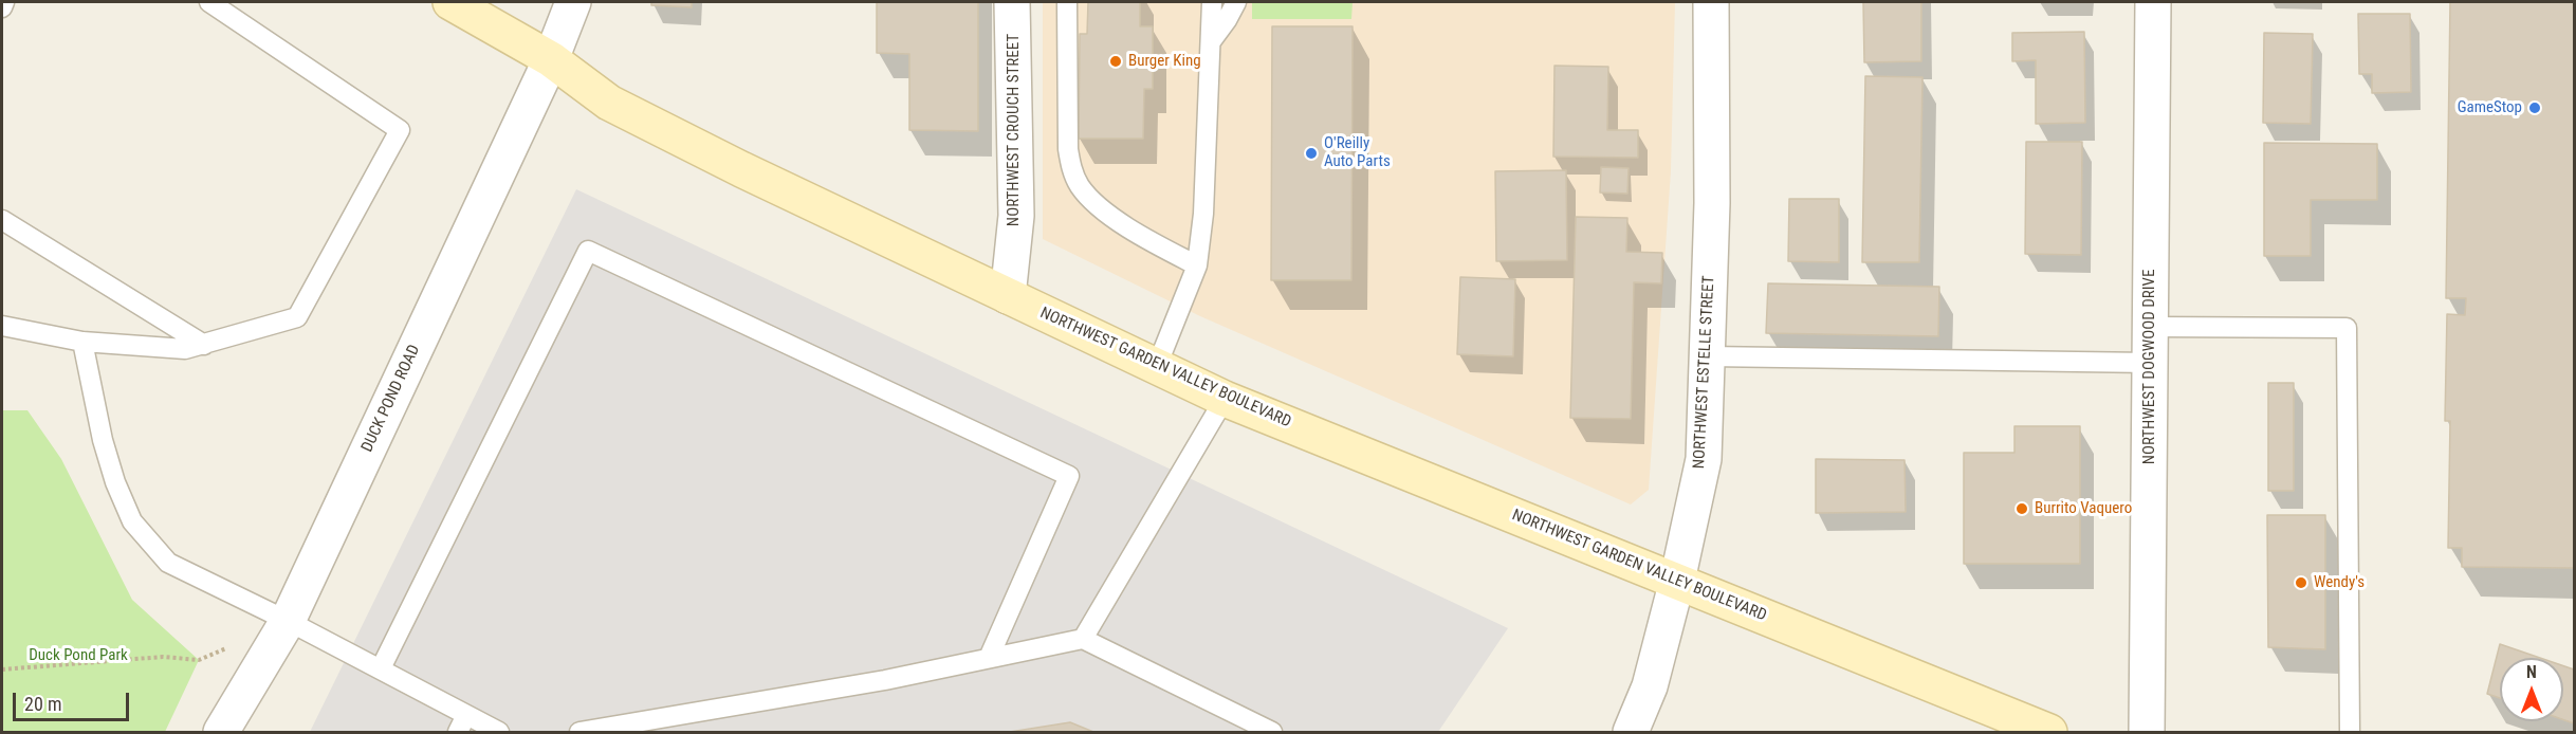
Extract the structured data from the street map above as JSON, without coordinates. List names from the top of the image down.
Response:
{
  "streets": {
    "main road": ["NORTHWEST GARDEN VALLEY BOULEVARD"],
    "street": [
      "NORTHWEST CROUCH STREET",
      "NORTHWEST DOGWOOD DRIVE",
      "NORTHWEST ESTELLE STREET",
      "DUCK POND ROAD"
    ]
  },
  "crossings": [
    ["NORTHWEST CROUCH STREET", "NORTHWEST GARDEN VALLEY BOULEVARD"],
    ["NORTHWEST GARDEN VALLEY BOULEVARD", "NORTHWEST ESTELLE STREET"],
    ["NORTHWEST GARDEN VALLEY BOULEVARD", "DUCK POND ROAD"]
  ],
  "parks": ["Duck Pond Park"],
  "places": [
    "Burger King",
    "GameStop",
    "O'Reilly Auto Parts",
    "Burrito Vaquero",
    "Wendy's"
  ],
  "scale_bar": "20 m",
  "north": "top"
}
